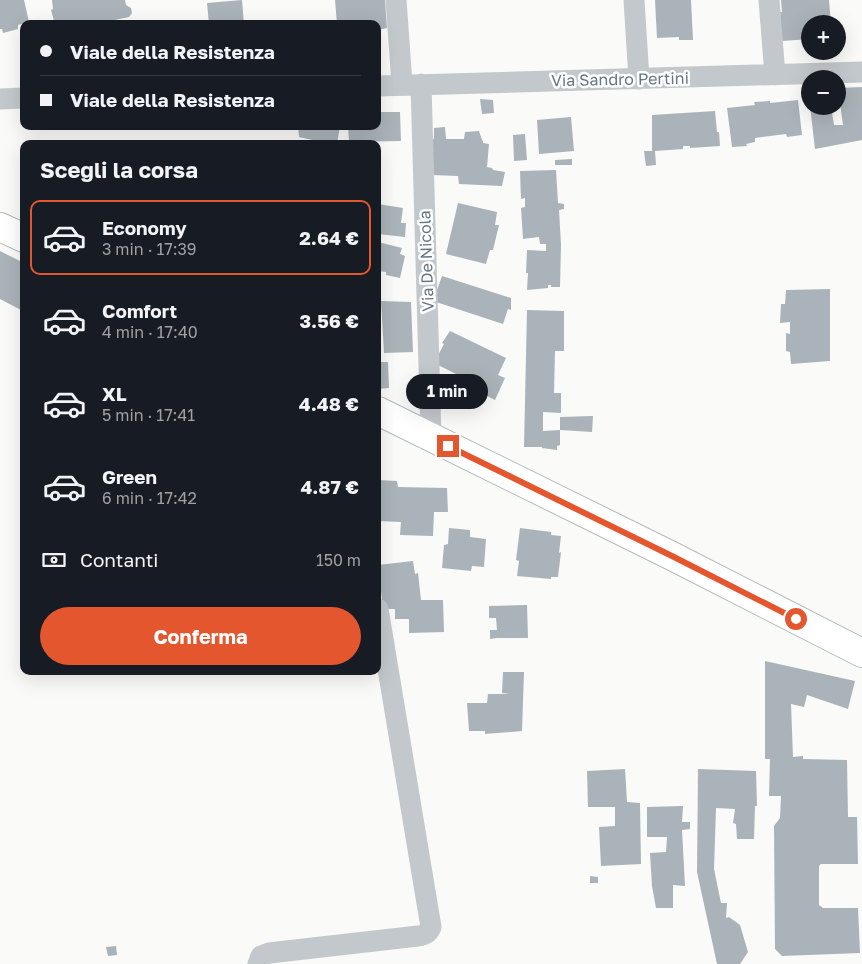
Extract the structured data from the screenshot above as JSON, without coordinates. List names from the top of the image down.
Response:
{
  "streets": {
    "street": ["Via Sandro Pertini", "Via De Nicola"]
  },
  "crossings": [
    ["Via Sandro Pertini", "Via De Nicola"]
  ],
  "page": {
    "map_buttons": ["+", "−"],
    "banner": ["Viale della Resistenza", "Viale della Resistenza"],
    "heading": "Scegli la corsa",
    "list": [
      {
        "name": "Economy",
        "note": "3 min · 17:39",
        "value": "2.64 €"
      },
      {
        "name": "Comfort",
        "note": "4 min · 17:40",
        "value": "3.56 €"
      },
      {
        "name": "XL",
        "note": "5 min · 17:41",
        "value": "4.48 €"
      },
      {
        "name": "Green",
        "note": "6 min · 17:42",
        "value": "4.87 €"
      }
    ],
    "bubble": "1 min",
    "pay": ["Contanti", "150 m"],
    "buttons": "Conferma"
  }
}
